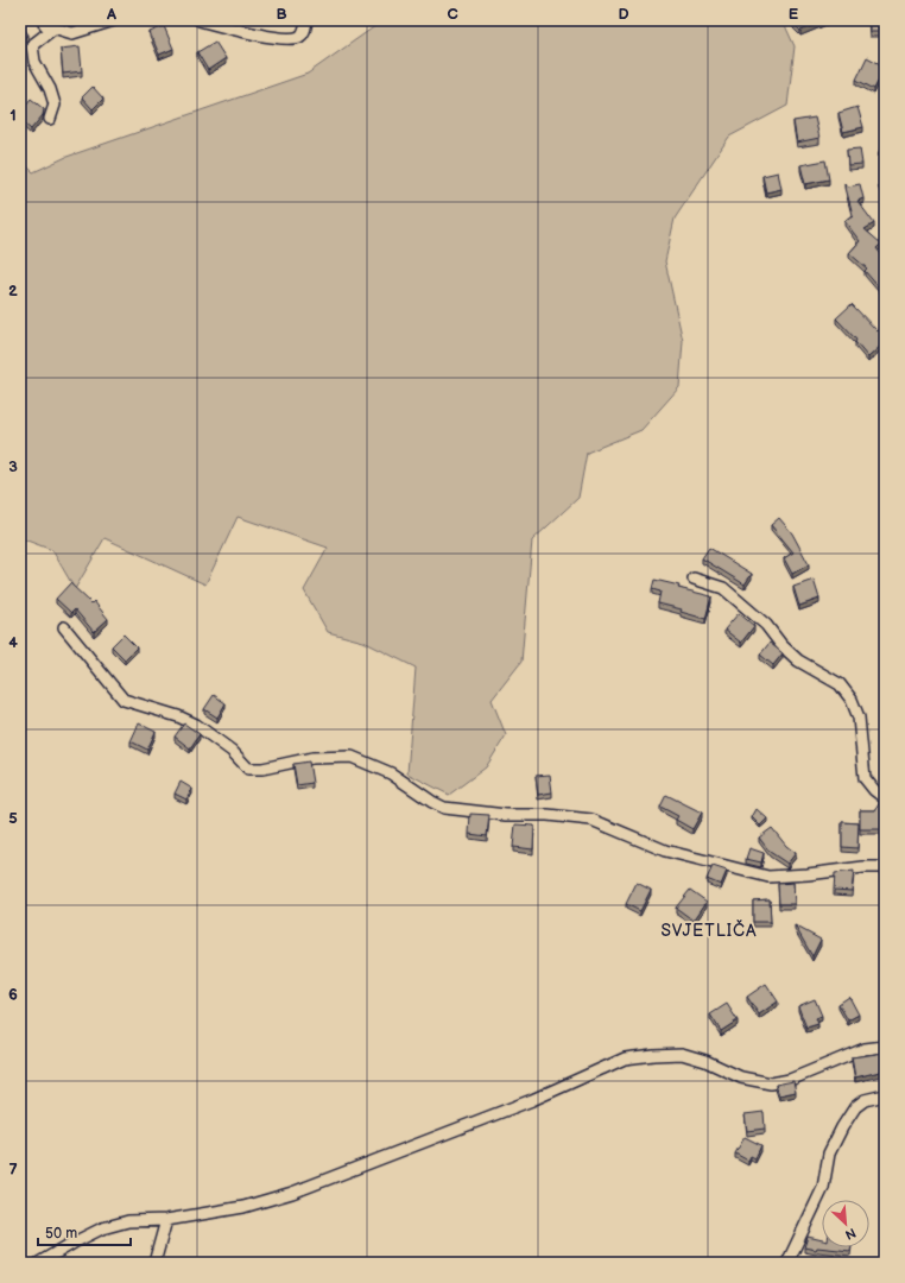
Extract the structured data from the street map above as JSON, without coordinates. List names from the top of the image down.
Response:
{
  "districts": ["SVJETLIČA"],
  "scale_bar": "50 m",
  "north": "bottom right",
  "grid": {
    "columns": [
      "A",
      "B",
      "C",
      "D",
      "E"
    ],
    "rows": [
      "1",
      "2",
      "3",
      "4",
      "5",
      "6",
      "7"
    ]
  }
}
